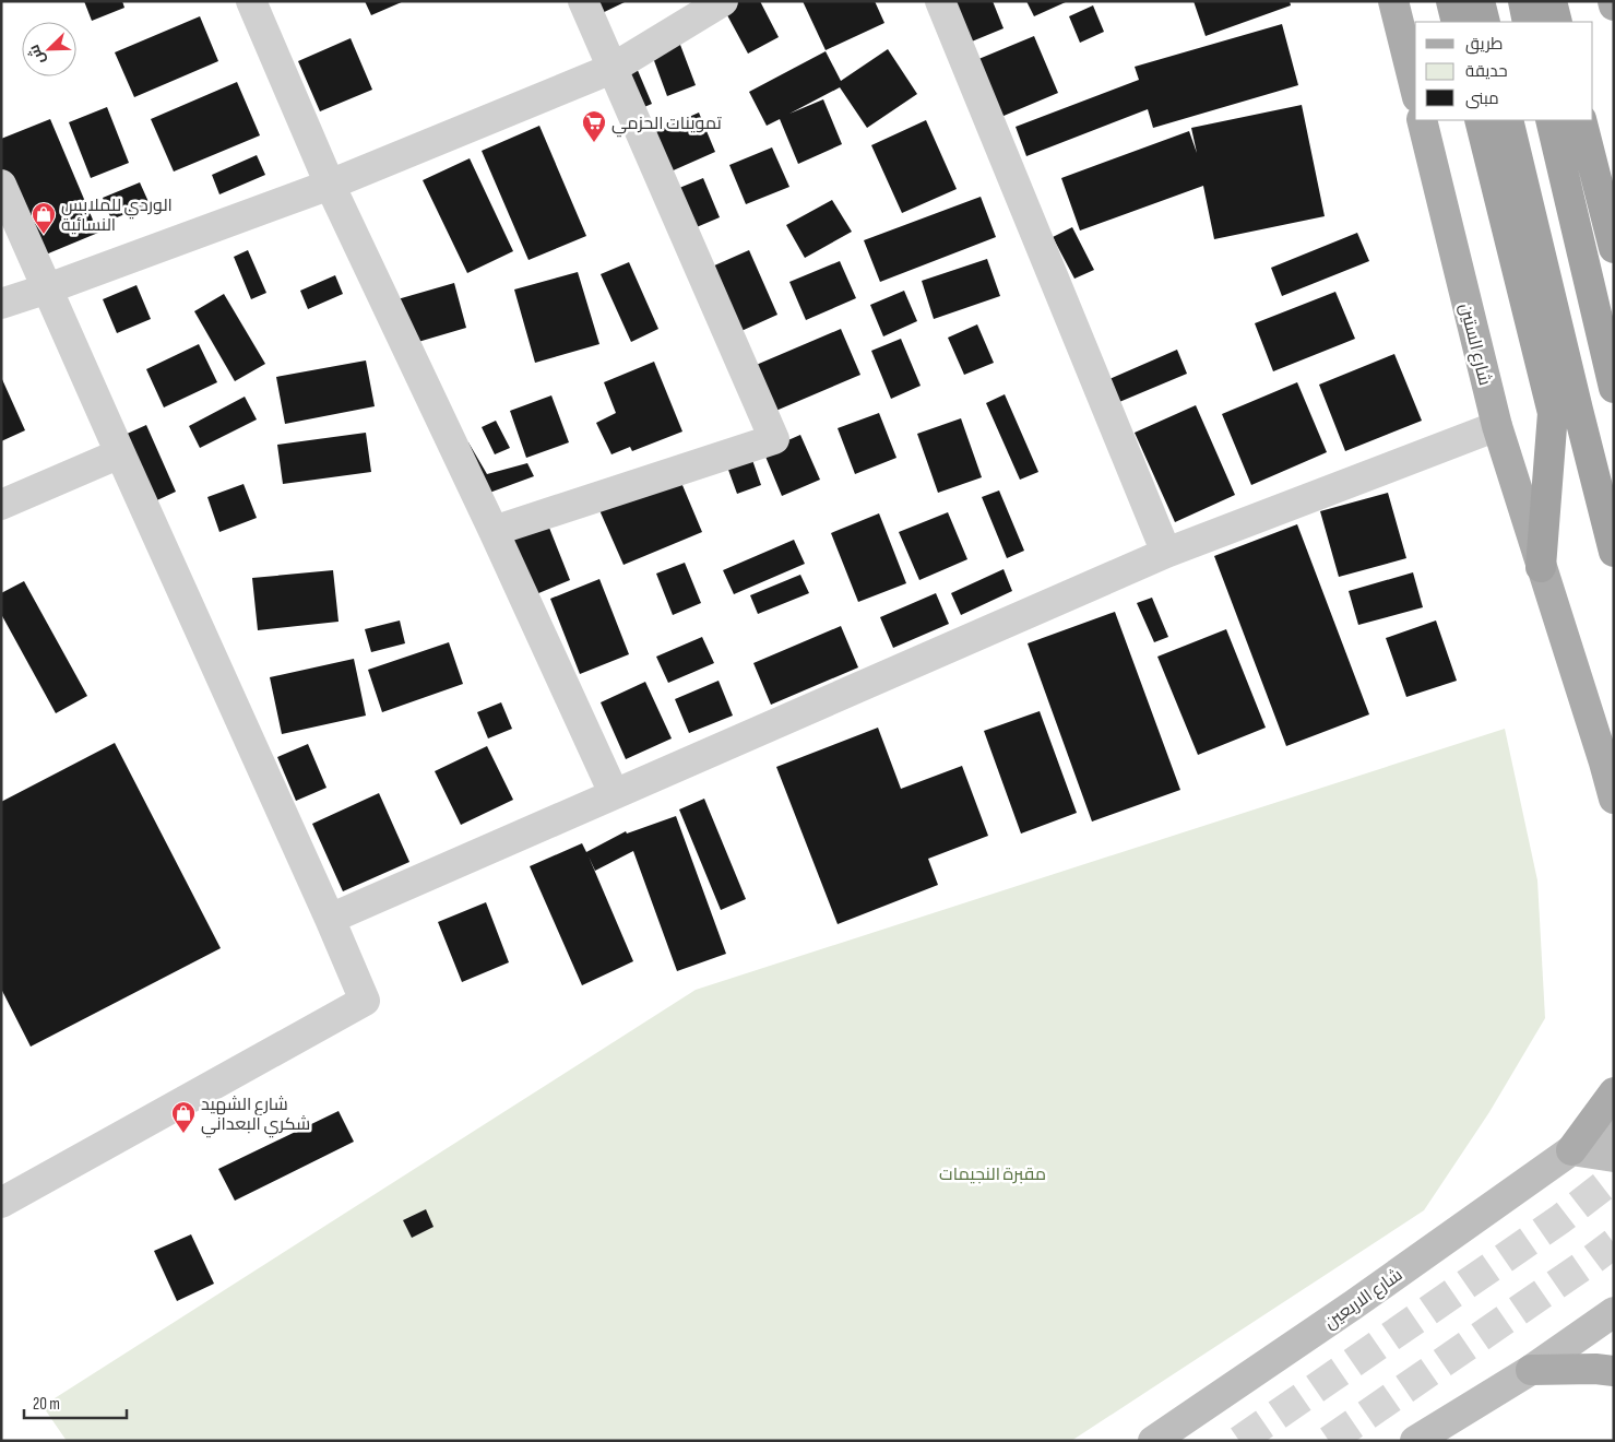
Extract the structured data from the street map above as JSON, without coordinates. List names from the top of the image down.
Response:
{
  "streets": {
    "main road": ["شارع الستين", "شارع الاربعين"]
  },
  "parks": ["مقبرة النجيمات"],
  "places": {
    "supermarket": ["تموينات الحزمي"],
    "shop": ["الوردي للملابس النسائية", "شارع الشهيد شكري البعداني"]
  },
  "legend": ["طريق", "حديقة", "مبنى"],
  "scale_bar": "20 m",
  "north": "bottom left"
}
